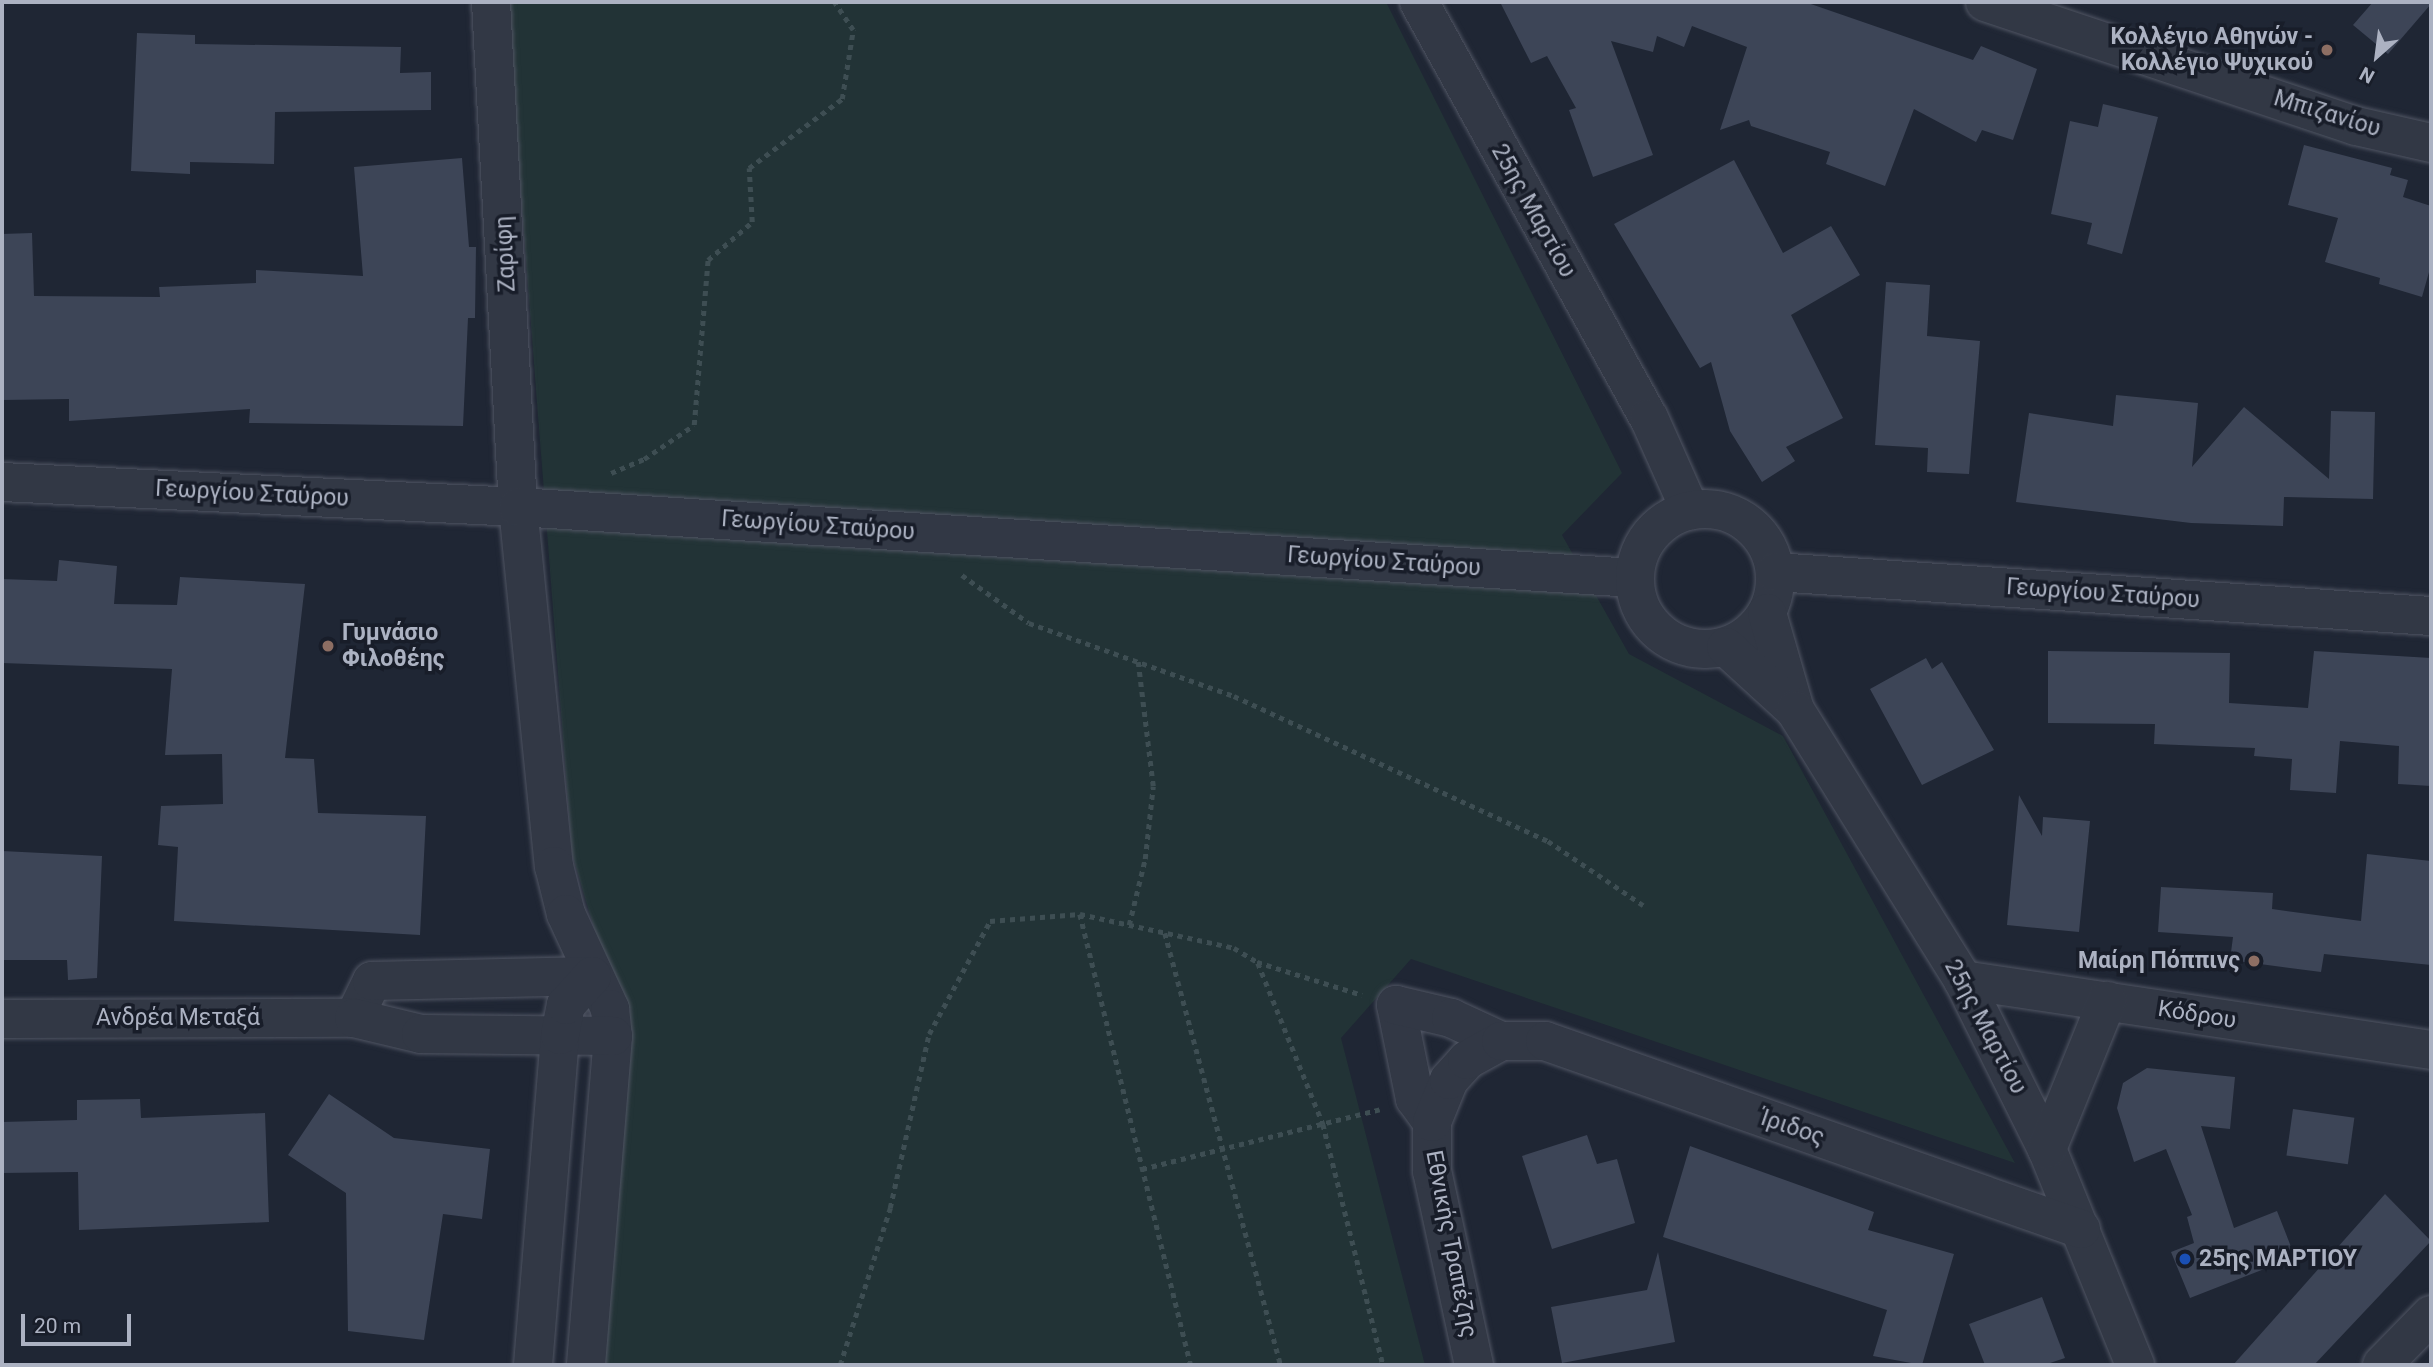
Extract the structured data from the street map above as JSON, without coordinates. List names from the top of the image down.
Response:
{
  "streets": {
    "street": [
      "Μπιζανίου",
      "25ης Μαρτίου",
      "Ζαρίφη",
      "Γεωργίου Σταύρου",
      "Κόδρου",
      "Ανδρέα Μεταξά",
      "Ίριδος",
      "Εθνικής Τραπέζης"
    ]
  },
  "crossings": [
    ["25ης Μαρτίου", "Γεωργίου Σταύρου"],
    ["25ης Μαρτίου", "Κόδρου"],
    ["25ης Μαρτίου", "Ίριδος"],
    ["Ζαρίφη", "Γεωργίου Σταύρου"],
    ["Ζαρίφη", "Ανδρέα Μεταξά"],
    ["Ίριδος", "Εθνικής Τραπέζης"]
  ],
  "places": [
    "Κολλέγιο Αθηνών - Κολλέγιο Ψυχικού",
    "Γυμνάσιο Φιλοθέης",
    "Μαίρη Πόππινς",
    "25ης ΜΑΡΤΙΟΥ"
  ],
  "scale_bar": "20 m",
  "north": "bottom left"
}
